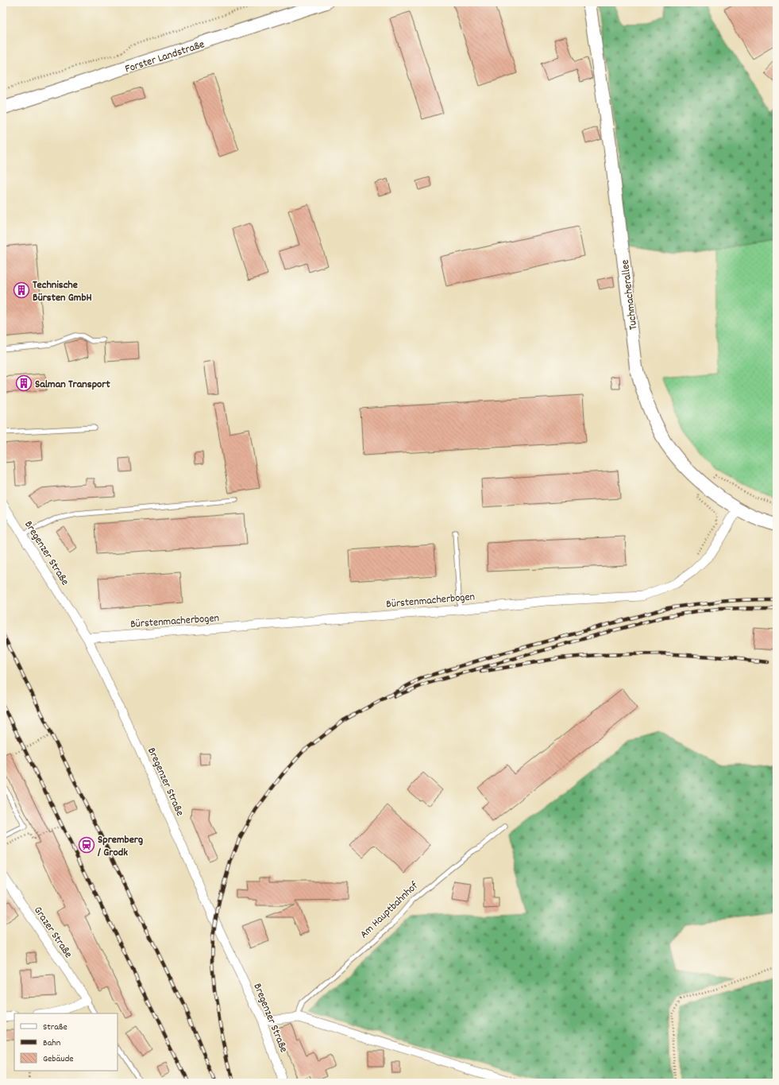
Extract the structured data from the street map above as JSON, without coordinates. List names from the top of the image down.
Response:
{
  "streets": {
    "street": [
      "Forster Landstraße",
      "Tuchmacherallee",
      "Bregenzer Straße",
      "Bürstenmacherbogen",
      "Grazer Straße"
    ],
    "lane": ["Am Hauptbahnhof"]
  },
  "crossings": [
    ["Tuchmacherallee", "Bürstenmacherbogen"],
    ["Bregenzer Straße", "Bürstenmacherbogen"]
  ],
  "places": {
    "building": ["Technische Bürsten GmbH", "Salman Transport"],
    "station": ["Spremberg / Grodk"]
  },
  "legend": ["Straße", "Bahn", "Gebäude"]
}
